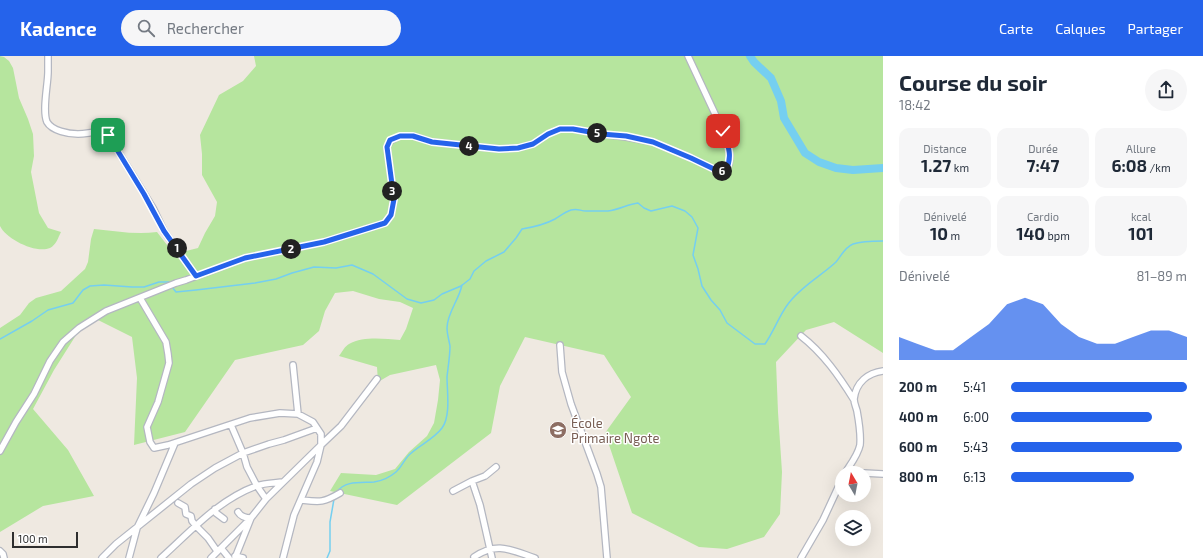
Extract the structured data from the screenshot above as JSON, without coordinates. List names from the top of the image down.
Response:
{
  "places": {
    "school or university": ["École Primaire Ngote"]
  },
  "scale_bar": "100 m",
  "north": "top",
  "page": {
    "header": "Kadence",
    "search": "Rechercher",
    "nav": ["Carte", "Calques", "Partager"],
    "heading": ["Course du soir", "18:42"],
    "pins": [
      "5",
      "4",
      "6",
      "3",
      "1",
      "2"
    ],
    "stats": [
      ["Distance", "1.27 km"],
      ["Durée", "7:47"],
      ["Allure", "6:08 /km"],
      ["Dénivelé", "10 m"],
      ["Cardio", "140 bpm"],
      ["kcal", "101"]
    ],
    "chart": ["Dénivelé", "81–89 m"],
    "list": [
      {
        "name": "200 m",
        "note": "5:41"
      },
      {
        "name": "400 m",
        "note": "6:00"
      },
      {
        "name": "600 m",
        "note": "5:43"
      },
      {
        "name": "800 m",
        "note": "6:13"
      }
    ],
    "scale": "100 m"
  }
}
